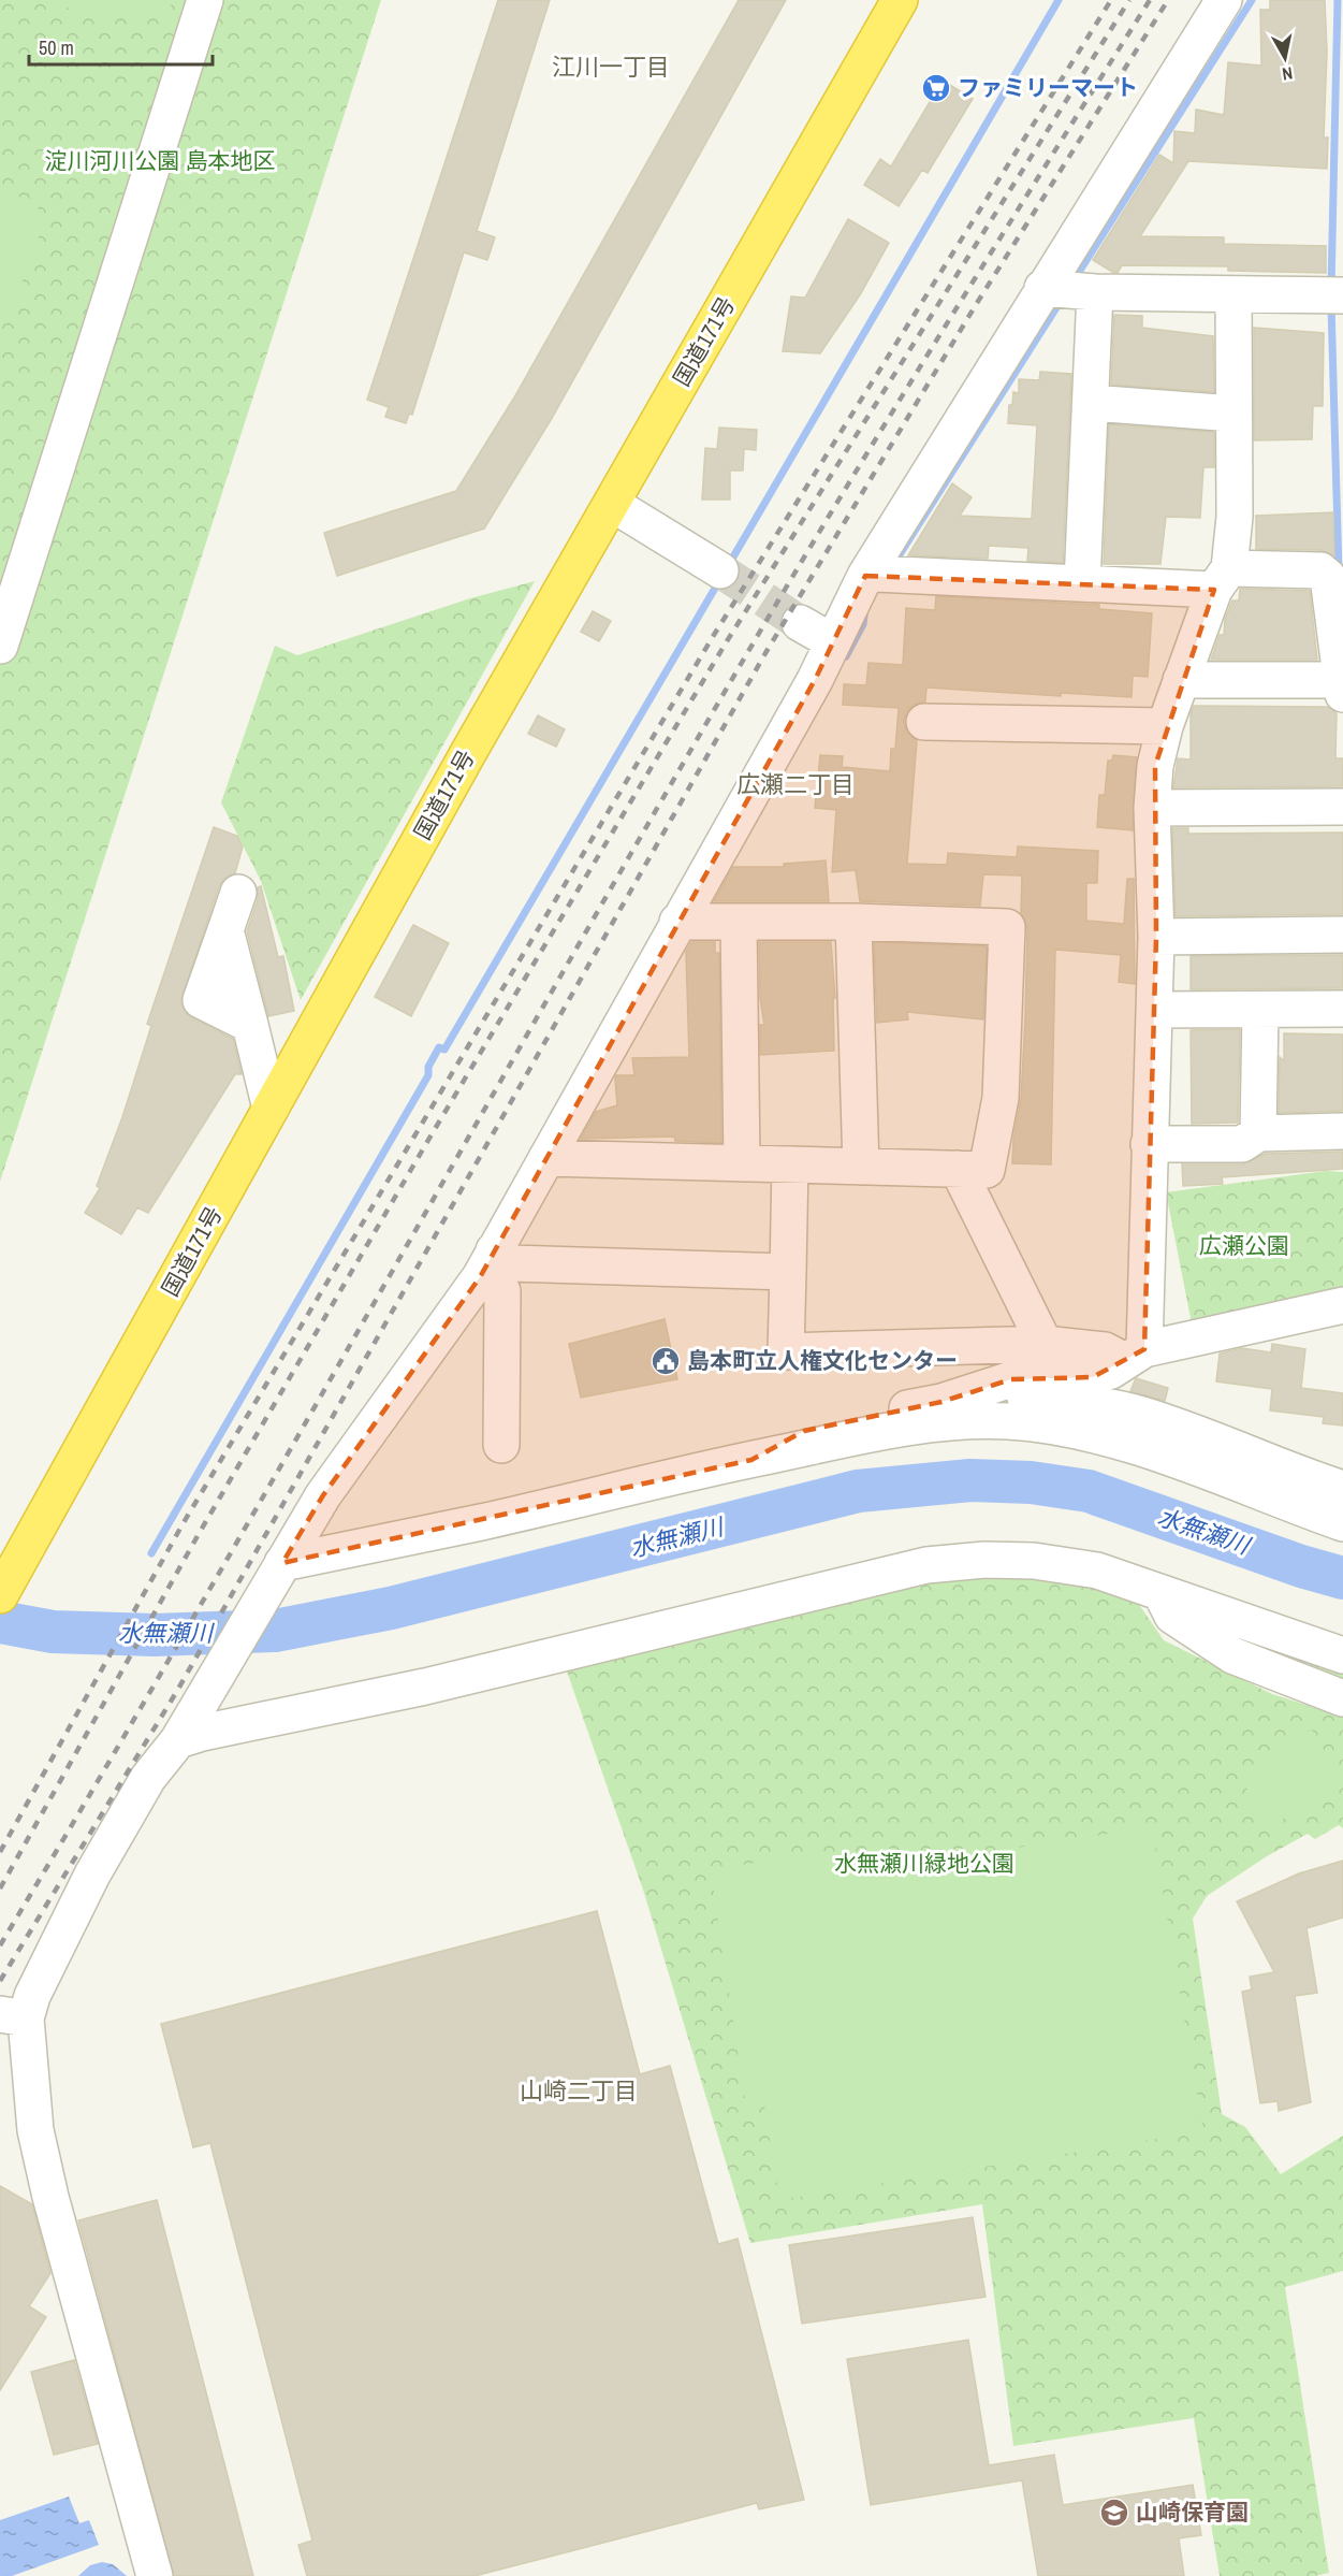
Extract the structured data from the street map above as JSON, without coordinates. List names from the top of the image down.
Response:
{
  "streets": {
    "highway": ["国道171号"]
  },
  "districts": ["江川一丁目", "広瀬二丁目", "山崎二丁目"],
  "water": ["水無瀬川"],
  "parks": ["淀川河川公園 島本地区", "広瀬公園", "水無瀬川緑地公園"],
  "places": {
    "supermarket": ["ファミリーマート"],
    "public building": ["島本町立人権文化センター"],
    "school or university": ["山崎保育園"]
  },
  "scale_bar": "50 m",
  "north": "bottom"
}
